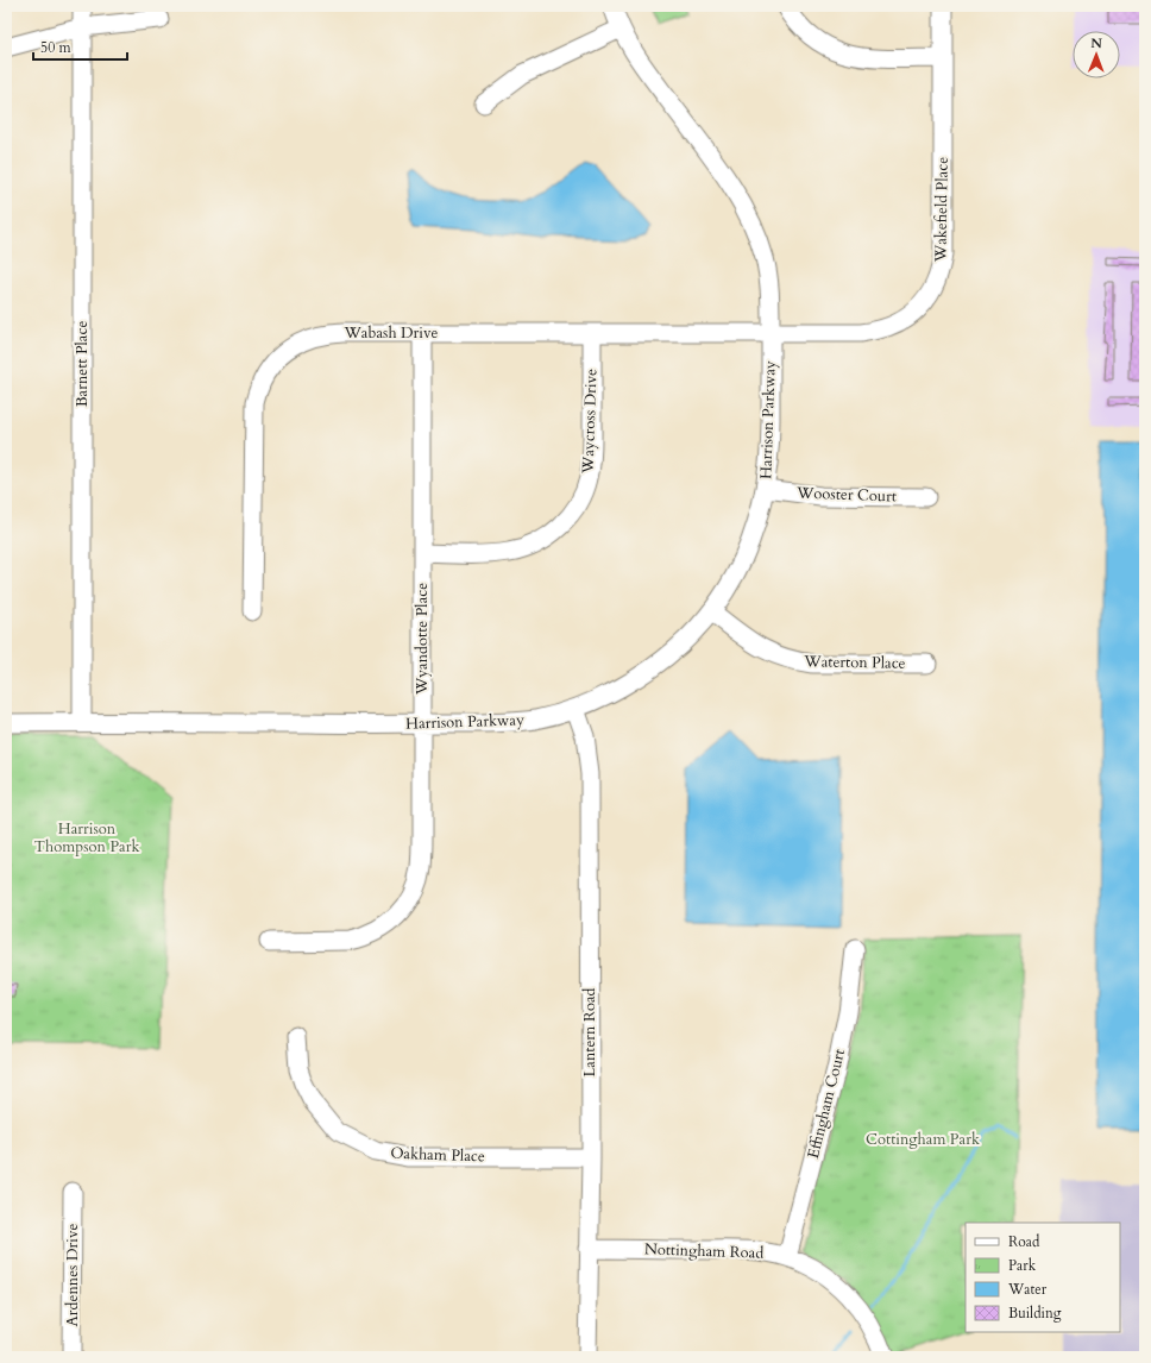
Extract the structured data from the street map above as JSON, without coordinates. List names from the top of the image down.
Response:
{
  "streets": {
    "street": [
      "Wakefield Place",
      "Wabash Drive",
      "Barnett Place",
      "Harrison Parkway",
      "Waycross Drive",
      "Wooster Court",
      "Wyandotte Place",
      "Waterton Place",
      "Lantern Road",
      "Effingham Court",
      "Oakham Place",
      "Nottingham Road",
      "Ardennes Drive"
    ]
  },
  "crossings": [
    ["Wakefield Place", "Wabash Drive"],
    ["Wakefield Place", "Harrison Parkway"],
    ["Wabash Drive", "Harrison Parkway"],
    ["Wabash Drive", "Waycross Drive"],
    ["Wabash Drive", "Wyandotte Place"],
    ["Barnett Place", "Harrison Parkway"],
    ["Harrison Parkway", "Wooster Court"],
    ["Harrison Parkway", "Wyandotte Place"],
    ["Harrison Parkway", "Waterton Place"],
    ["Harrison Parkway", "Lantern Road"],
    ["Waycross Drive", "Wyandotte Place"],
    ["Lantern Road", "Oakham Place"],
    ["Lantern Road", "Nottingham Road"],
    ["Effingham Court", "Nottingham Road"]
  ],
  "parks": ["Harrison Thompson Park", "Cottingham Park"],
  "legend": [
    "Road",
    "Park",
    "Water",
    "Building"
  ],
  "scale_bar": "50 m",
  "north": "top"
}
